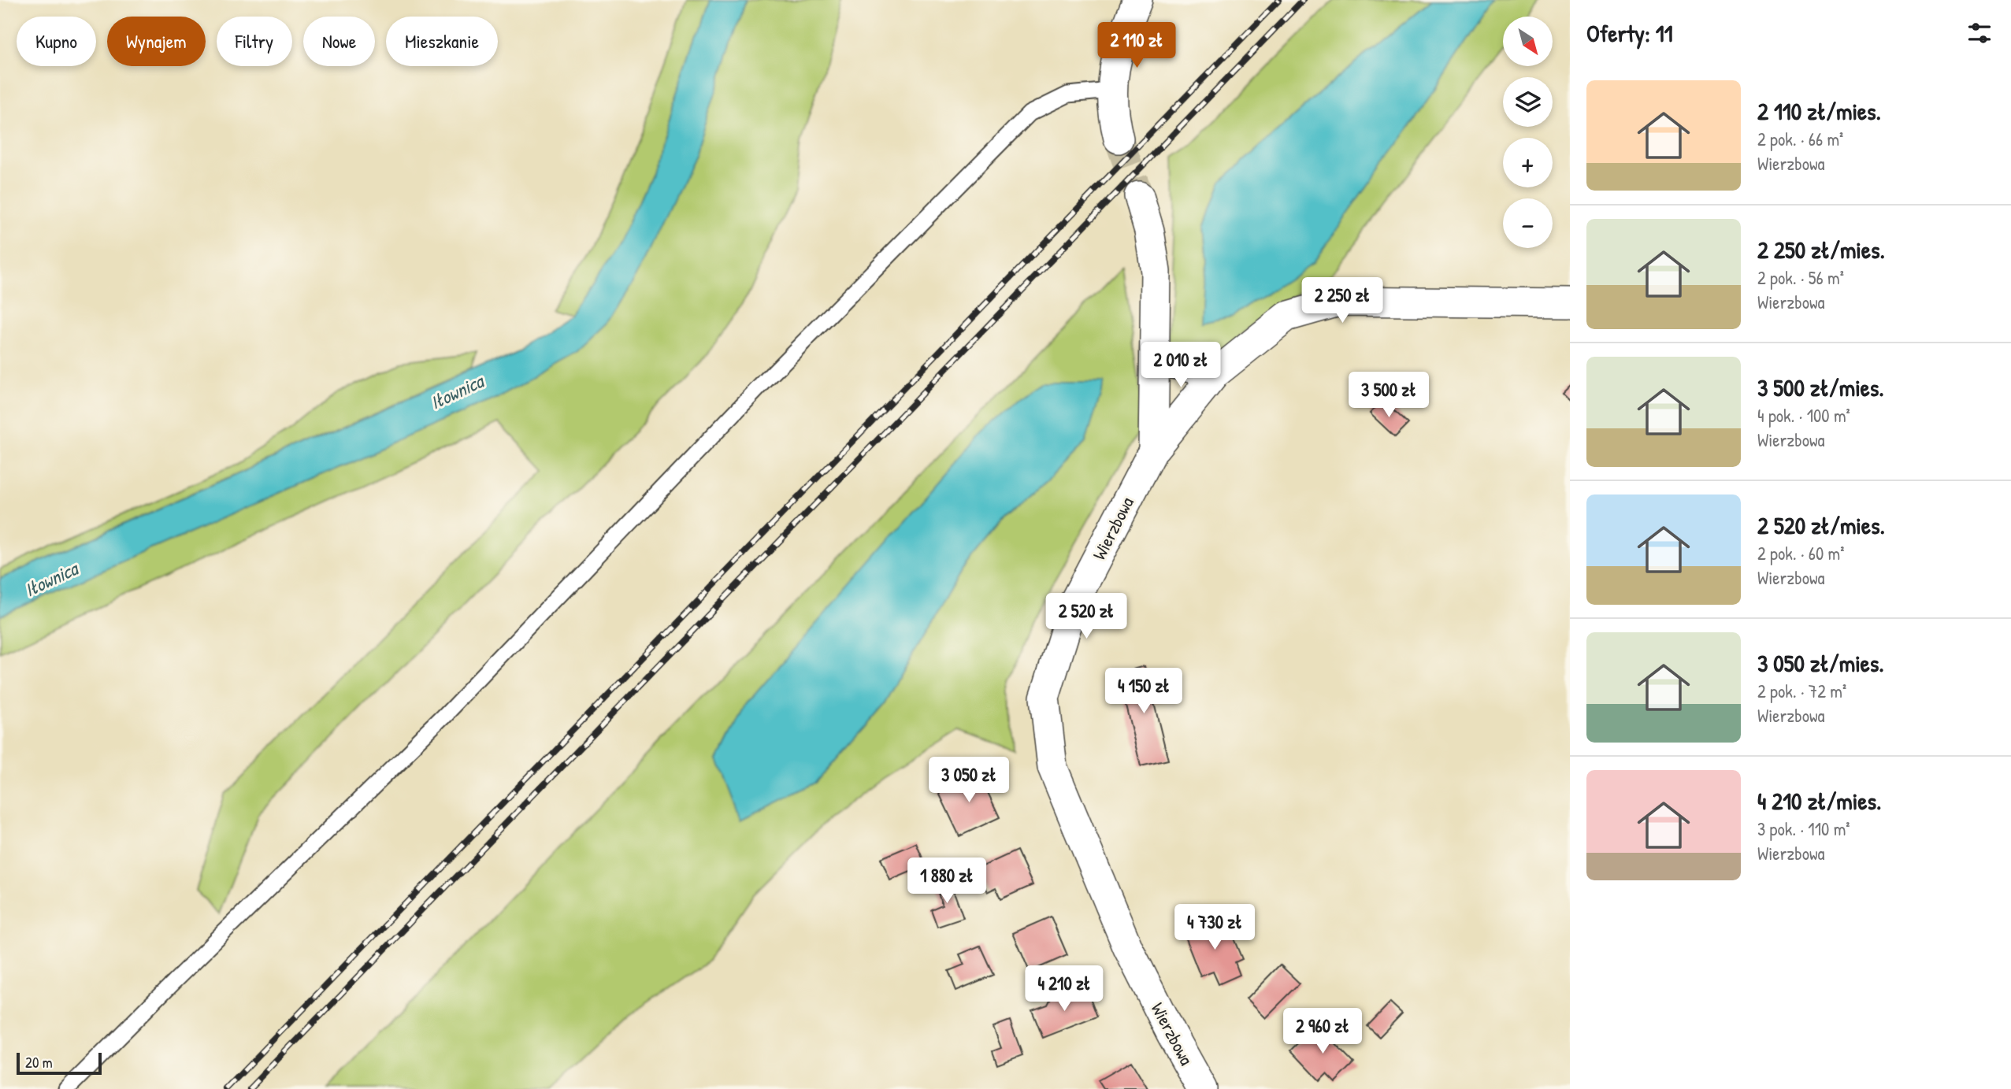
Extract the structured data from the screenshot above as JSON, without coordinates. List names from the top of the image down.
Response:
{
  "streets": {
    "street": ["Wierzbowa"]
  },
  "water": ["Iłownica"],
  "scale_bar": "20 m",
  "north": "bottom right",
  "page": {
    "heading": "Oferty: 11",
    "map_buttons": ["+", "−"],
    "chip": [
      "Kupno",
      "Wynajem",
      "Filtry",
      "Nowe",
      "Mieszkanie"
    ],
    "price": [
      "2 110 zł",
      "2 250 zł",
      "2 010 zł",
      "3 500 zł",
      "2 520 zł",
      "4 150 zł",
      "3 050 zł",
      "1 880 zł",
      "4 730 zł",
      "4 210 zł",
      "2 960 zł"
    ],
    "list": [
      {
        "name": "2 110 zł/mies.",
        "note": "2 pok. · 66 m² · Wierzbowa"
      },
      {
        "name": "2 250 zł/mies.",
        "note": "2 pok. · 56 m² · Wierzbowa"
      },
      {
        "name": "3 500 zł/mies.",
        "note": "4 pok. · 100 m² · Wierzbowa"
      },
      {
        "name": "2 520 zł/mies.",
        "note": "2 pok. · 60 m² · Wierzbowa"
      },
      {
        "name": "3 050 zł/mies.",
        "note": "2 pok. · 72 m² · Wierzbowa"
      },
      {
        "name": "4 210 zł/mies.",
        "note": "3 pok. · 110 m² · Wierzbowa"
      }
    ],
    "scale": "20 m"
  }
}
